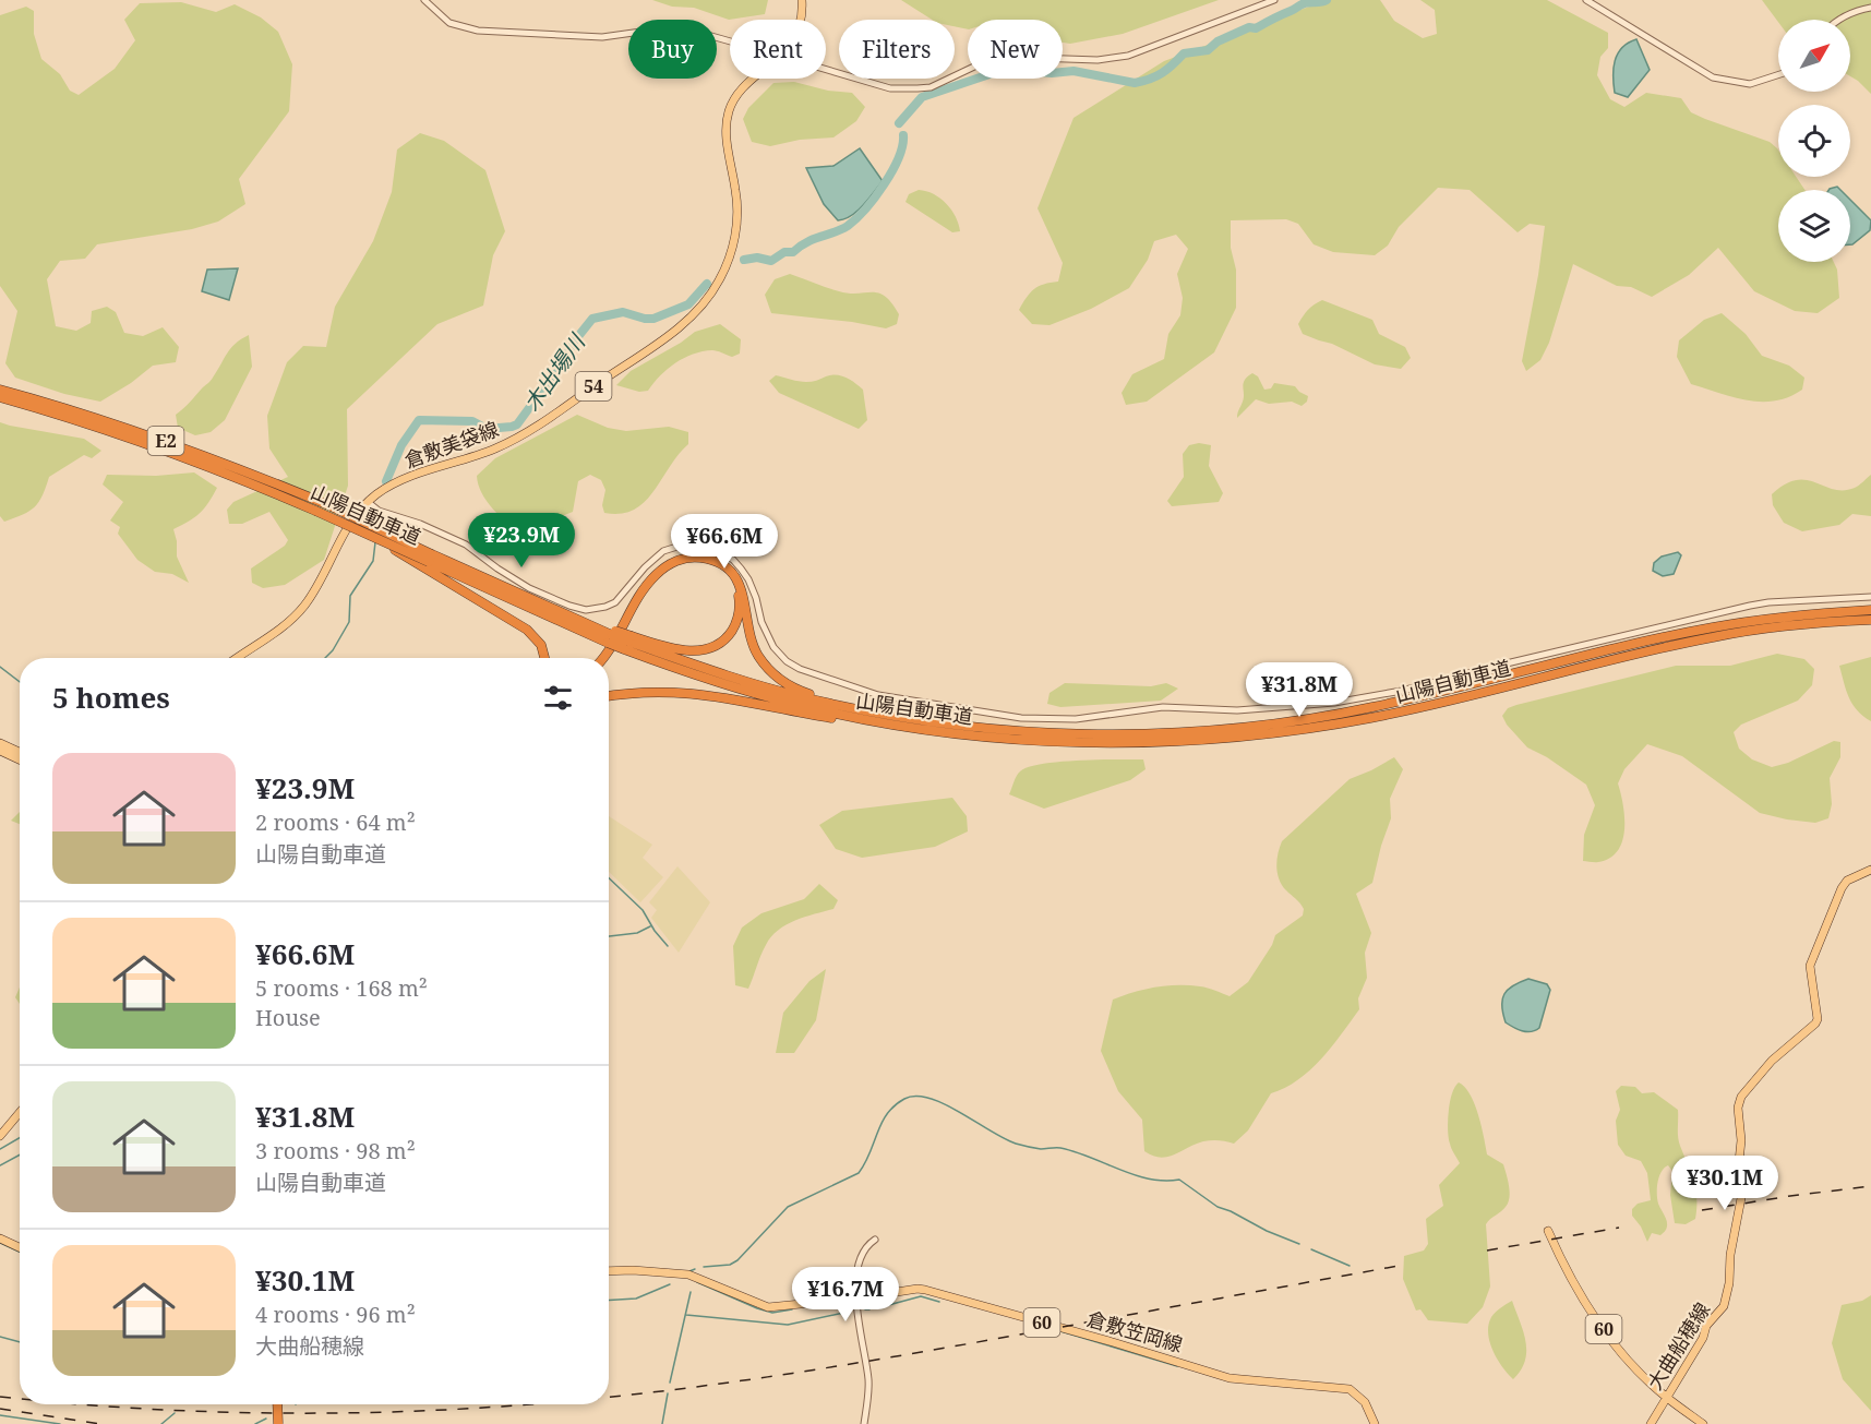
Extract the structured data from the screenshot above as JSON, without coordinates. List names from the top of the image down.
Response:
{
  "streets": {
    "highway": ["E2", "山陽自動車道"],
    "main road": [
      "54",
      "倉敷美袋線",
      "60",
      "倉敷笠岡線",
      "大曲船穂線"
    ]
  },
  "crossings": [
    ["60", "大曲船穂線"]
  ],
  "water": ["木出場川"],
  "north": "top right",
  "page": {
    "chip": [
      "Buy",
      "Rent",
      "Filters",
      "New"
    ],
    "price": [
      "¥23.9M",
      "¥66.6M",
      "¥31.8M",
      "¥30.1M",
      "¥16.7M"
    ],
    "heading": "5 homes",
    "list": [
      {
        "name": "¥23.9M",
        "note": "2 rooms · 64 m² · 山陽自動車道"
      },
      {
        "name": "¥66.6M",
        "note": "5 rooms · 168 m² · House"
      },
      {
        "name": "¥31.8M",
        "note": "3 rooms · 98 m² · 山陽自動車道"
      },
      {
        "name": "¥30.1M",
        "note": "4 rooms · 96 m² · 大曲船穂線"
      }
    ]
  }
}
